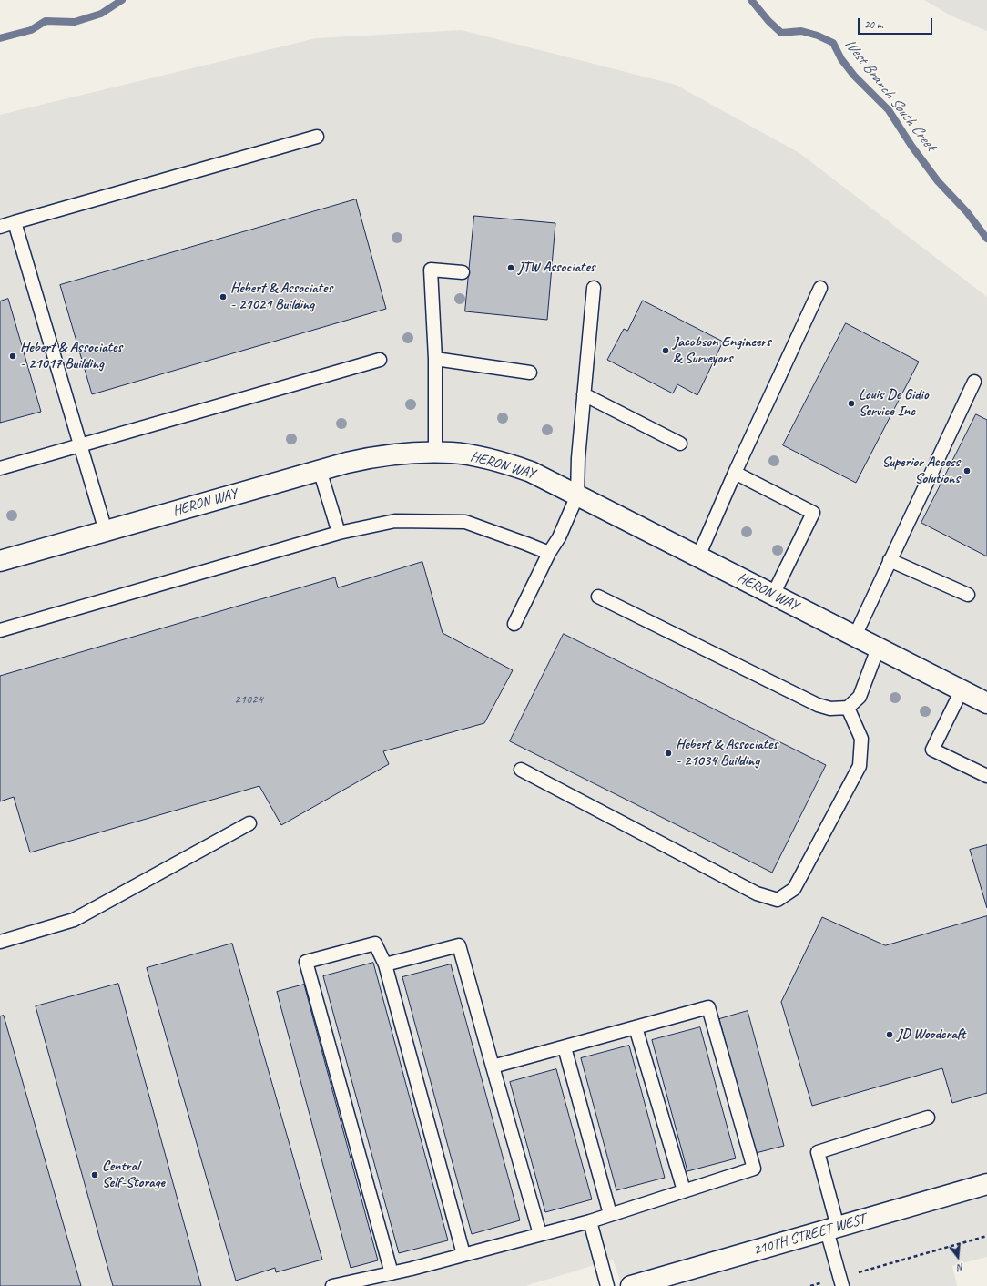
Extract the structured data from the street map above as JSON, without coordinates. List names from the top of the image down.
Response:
{
  "streets": {
    "street": ["HERON WAY", "210TH STREET WEST"]
  },
  "water": ["West Branch South Creek"],
  "places": [
    "JTW Associates",
    "Hebert & Associates - 21021 Building",
    "Jacobson Engineers & Surveyors",
    "Hebert & Associates - 21017 Building",
    "Louis De Gidio Service Inc",
    "Superior Access Solutions",
    "Hebert & Associates - 21034 Building",
    "JD Woodcraft",
    "Central Self-Storage"
  ],
  "house_numbers": ["21024"],
  "scale_bar": "20 m",
  "north": "bottom"
}
